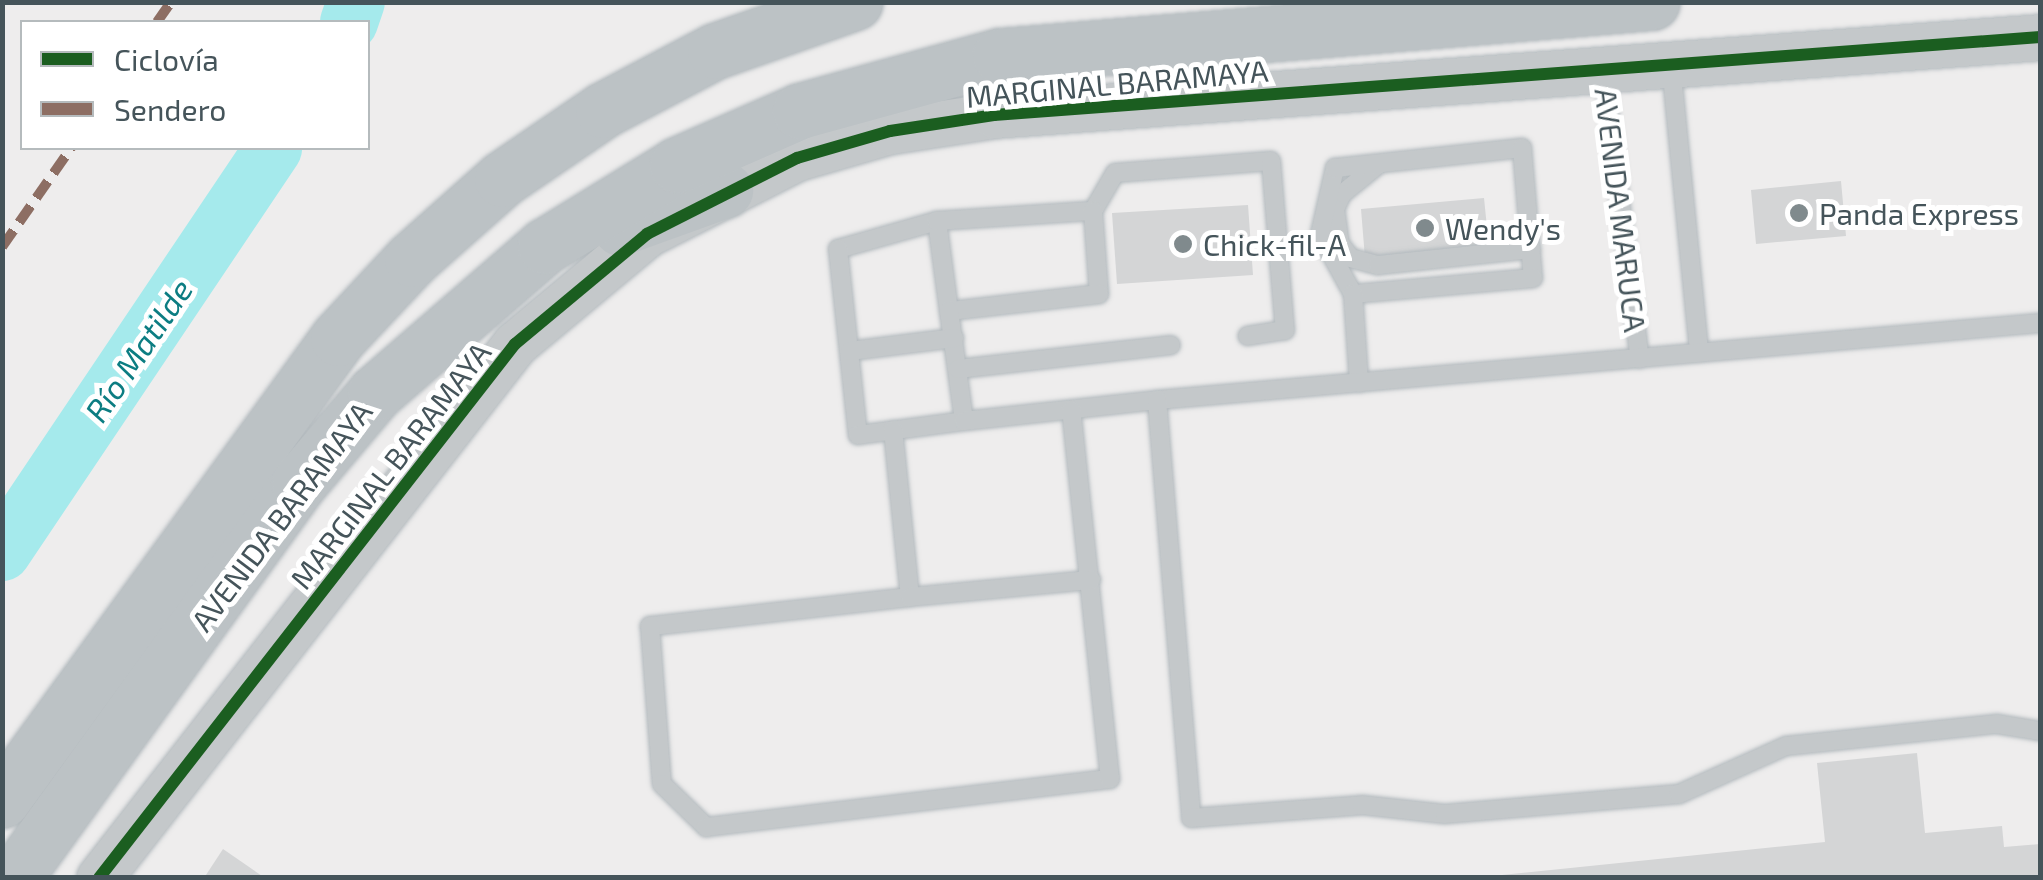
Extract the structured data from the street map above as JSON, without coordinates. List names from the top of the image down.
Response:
{
  "streets": {
    "highway": ["AVENIDA BARAMAYA"],
    "street": ["MARGINAL BARAMAYA", "AVENIDA MARUCA"]
  },
  "crossings": [
    ["MARGINAL BARAMAYA", "AVENIDA MARUCA"],
    ["AVENIDA MARUCA", "AVENIDA BARAMAYA"]
  ],
  "water": ["Río Matilde"],
  "places": ["Panda Express", "Wendy's", "Chick-fil-A"],
  "legend": ["Ciclovía", "Sendero"]
}
